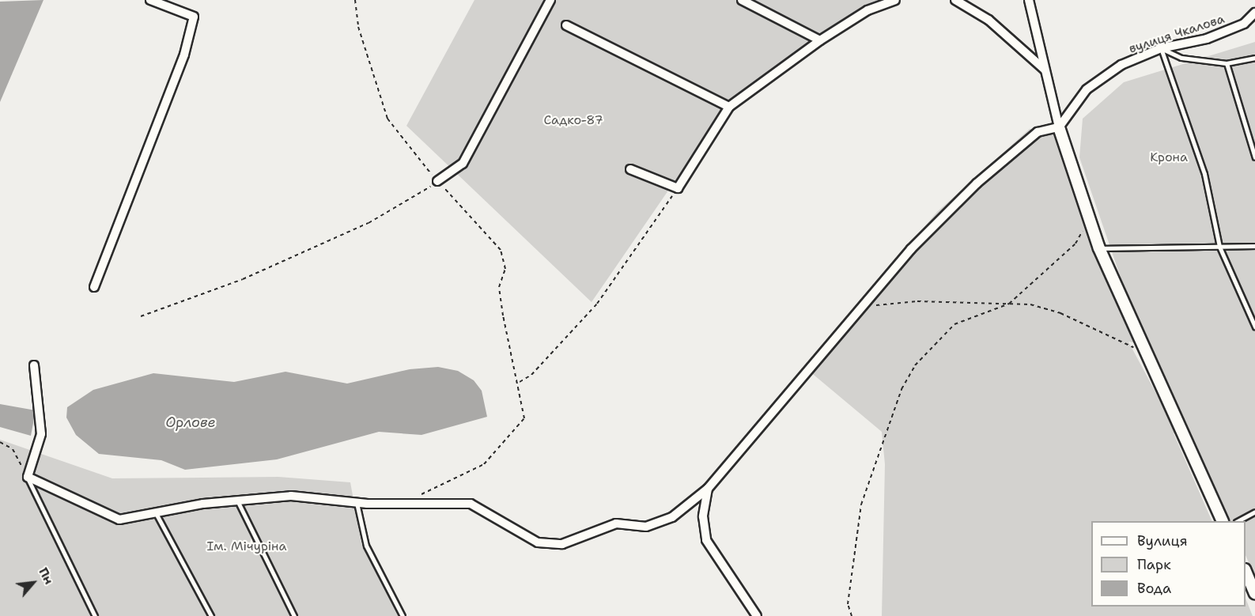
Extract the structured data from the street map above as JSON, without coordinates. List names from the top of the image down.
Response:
{
  "streets": {
    "street": ["вулиця Чкалова"]
  },
  "water": ["Орлове"],
  "parks": ["Садко-87", "Крона", "Ім. Мічуріна"],
  "legend": ["Вулиця", "Парк", "Вода"],
  "north": "top right"
}
